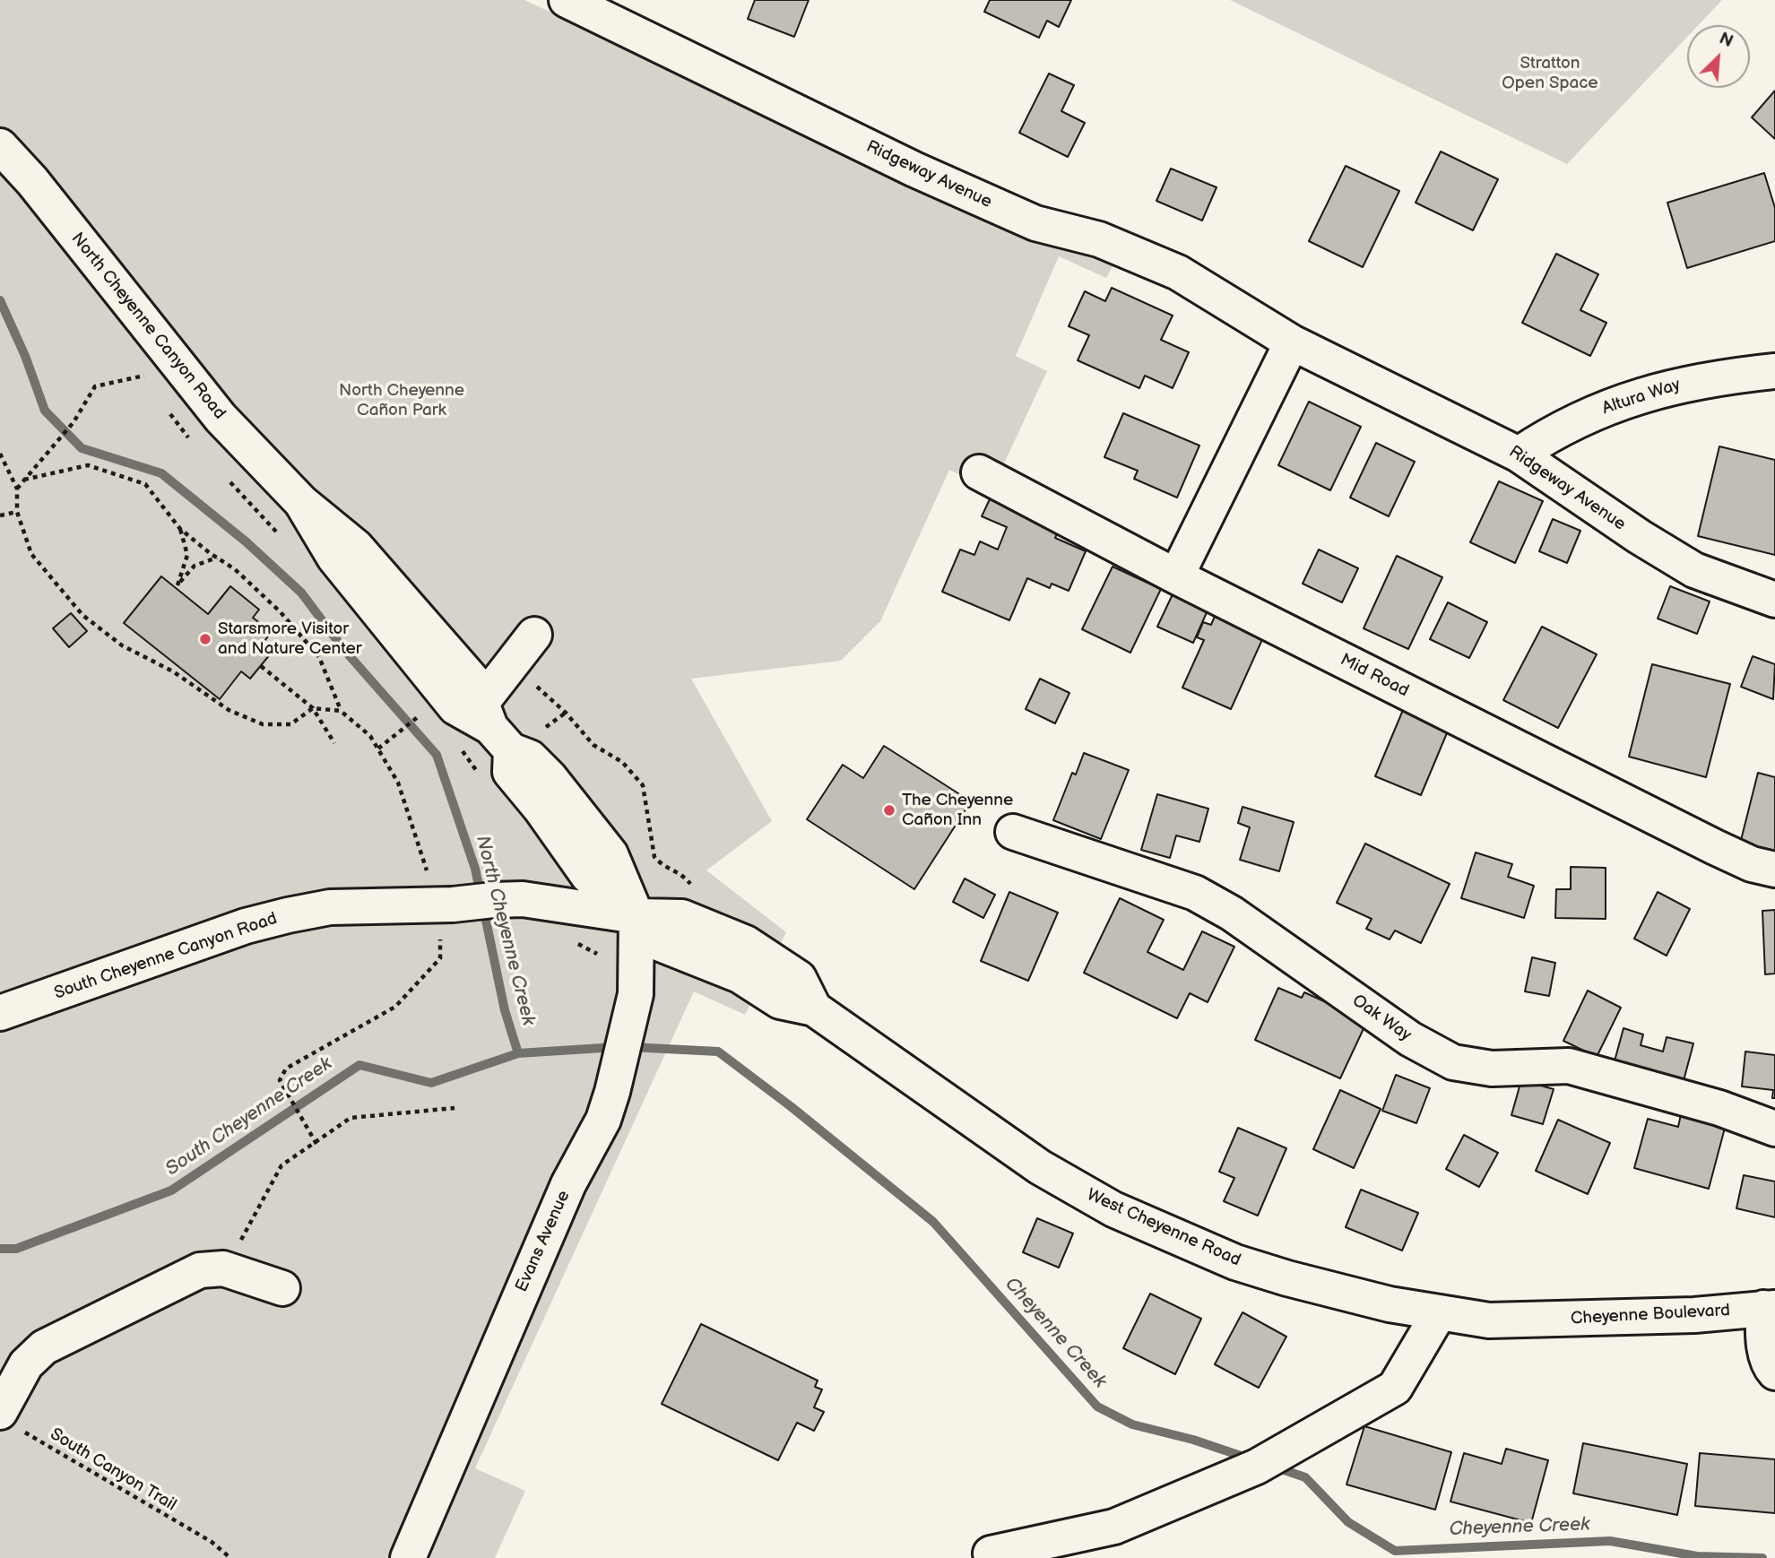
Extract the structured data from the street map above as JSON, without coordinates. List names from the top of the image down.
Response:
{
  "streets": {
    "street": [
      "Ridgeway Avenue",
      "North Cheyenne Canyon Road",
      "Altura Way",
      "Mid Road",
      "South Cheyenne Canyon Road",
      "Oak Way",
      "West Cheyenne Road",
      "Evans Avenue",
      "Cheyenne Boulevard"
    ],
    "path": ["South Canyon Trail"]
  },
  "crossings": [
    ["Ridgeway Avenue", "Altura Way"],
    ["North Cheyenne Canyon Road", "West Cheyenne Road"],
    ["North Cheyenne Canyon Road", "Evans Avenue"],
    ["South Cheyenne Canyon Road", "West Cheyenne Road"],
    ["West Cheyenne Road", "Evans Avenue"],
    ["West Cheyenne Road", "Cheyenne Boulevard"]
  ],
  "water": ["North Cheyenne Creek", "South Cheyenne Creek", "Cheyenne Creek"],
  "parks": ["Stratton Open Space", "North Cheyenne Cañon Park"],
  "places": ["Starsmore Visitor and Nature Center", "The Cheyenne Cañon Inn"],
  "north": "top right"
}
